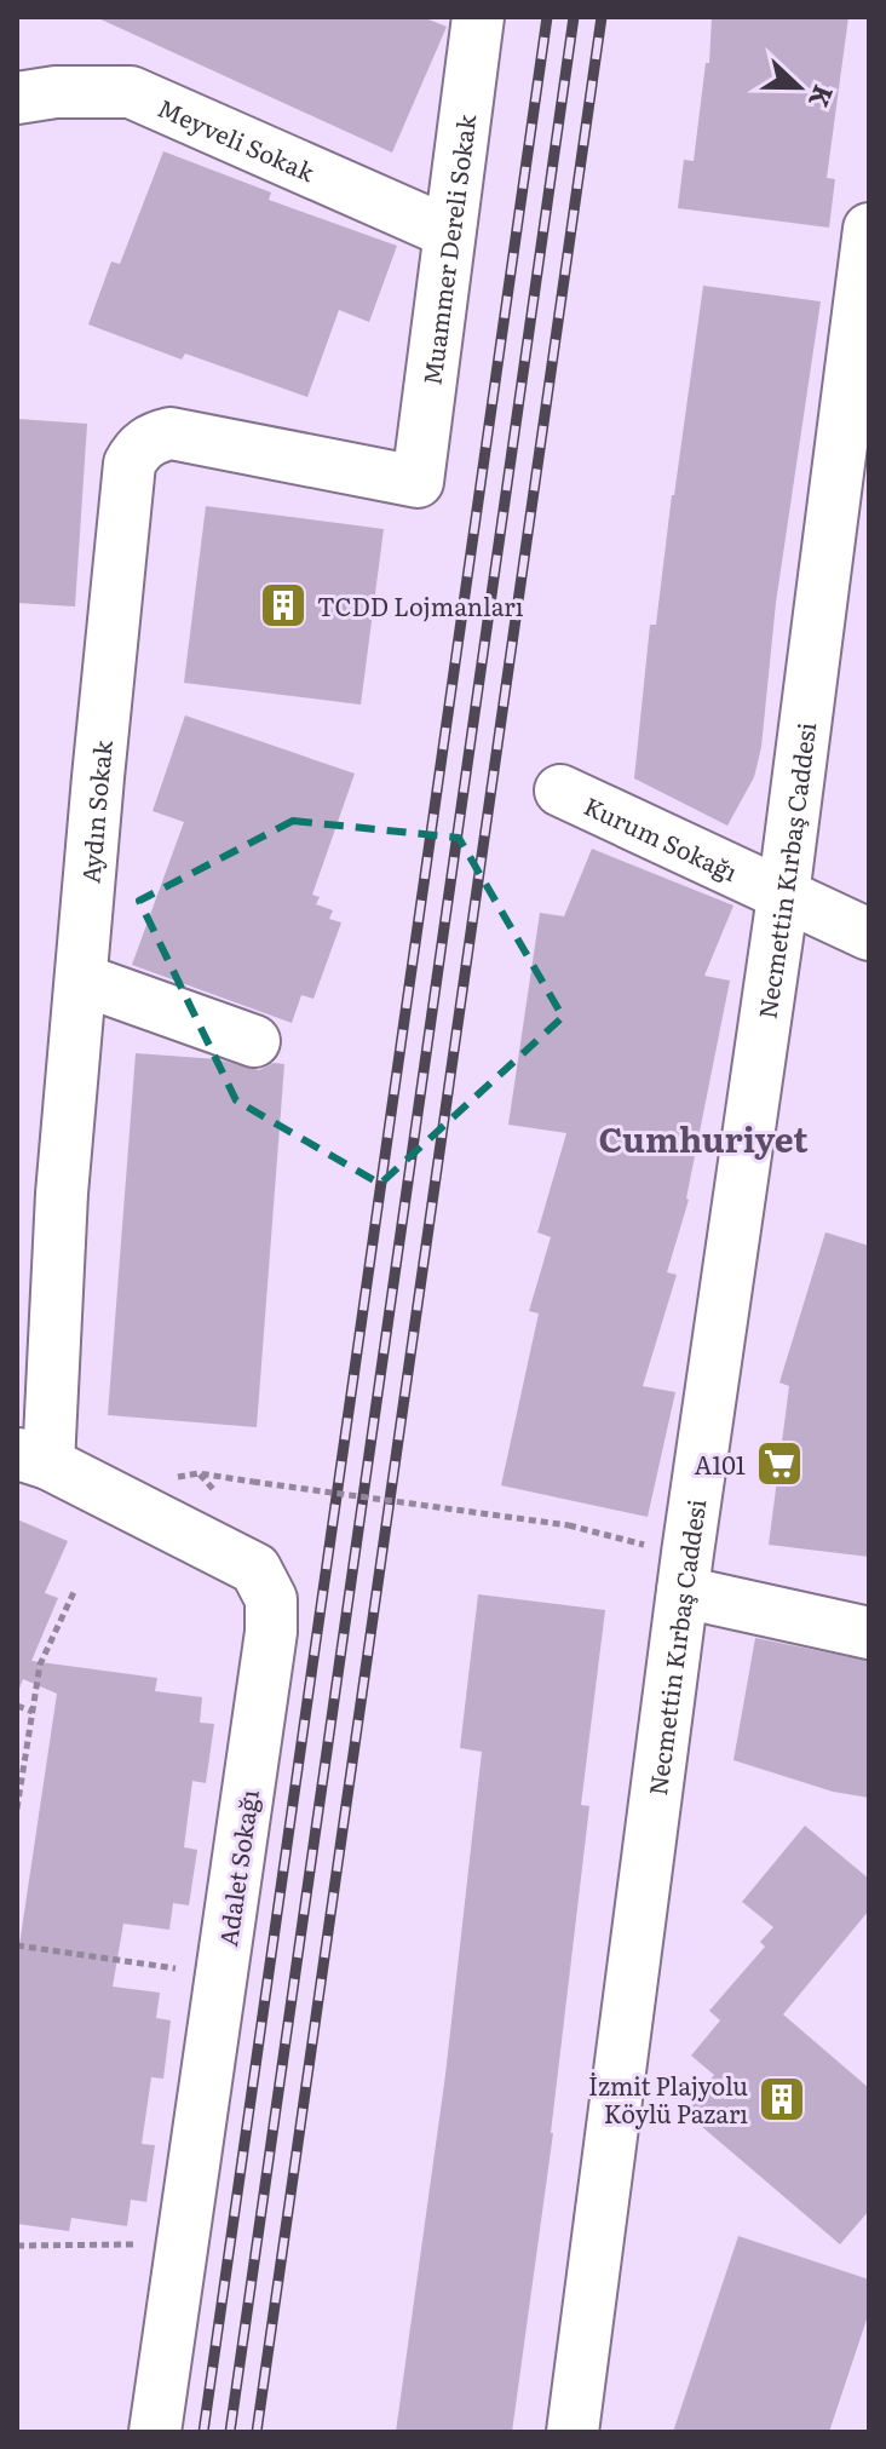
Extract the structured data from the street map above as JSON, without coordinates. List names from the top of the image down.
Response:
{
  "streets": {
    "street": [
      "Meyveli Sokak",
      "Muammer Dereli Sokak",
      "Aydın Sokak",
      "Kurum Sokağı",
      "Necmettin Kırbaş Caddesi",
      "Adalet Sokağı"
    ]
  },
  "crossings": [
    ["Meyveli Sokak", "Muammer Dereli Sokak"],
    ["Muammer Dereli Sokak", "Aydın Sokak"],
    ["Aydın Sokak", "Adalet Sokağı"],
    ["Kurum Sokağı", "Necmettin Kırbaş Caddesi"]
  ],
  "districts": ["Cumhuriyet"],
  "places": {
    "building": ["TCDD Lojmanları", "İzmit Plajyolu Köylü Pazarı"],
    "supermarket": ["A101"]
  },
  "north": "right"
}
